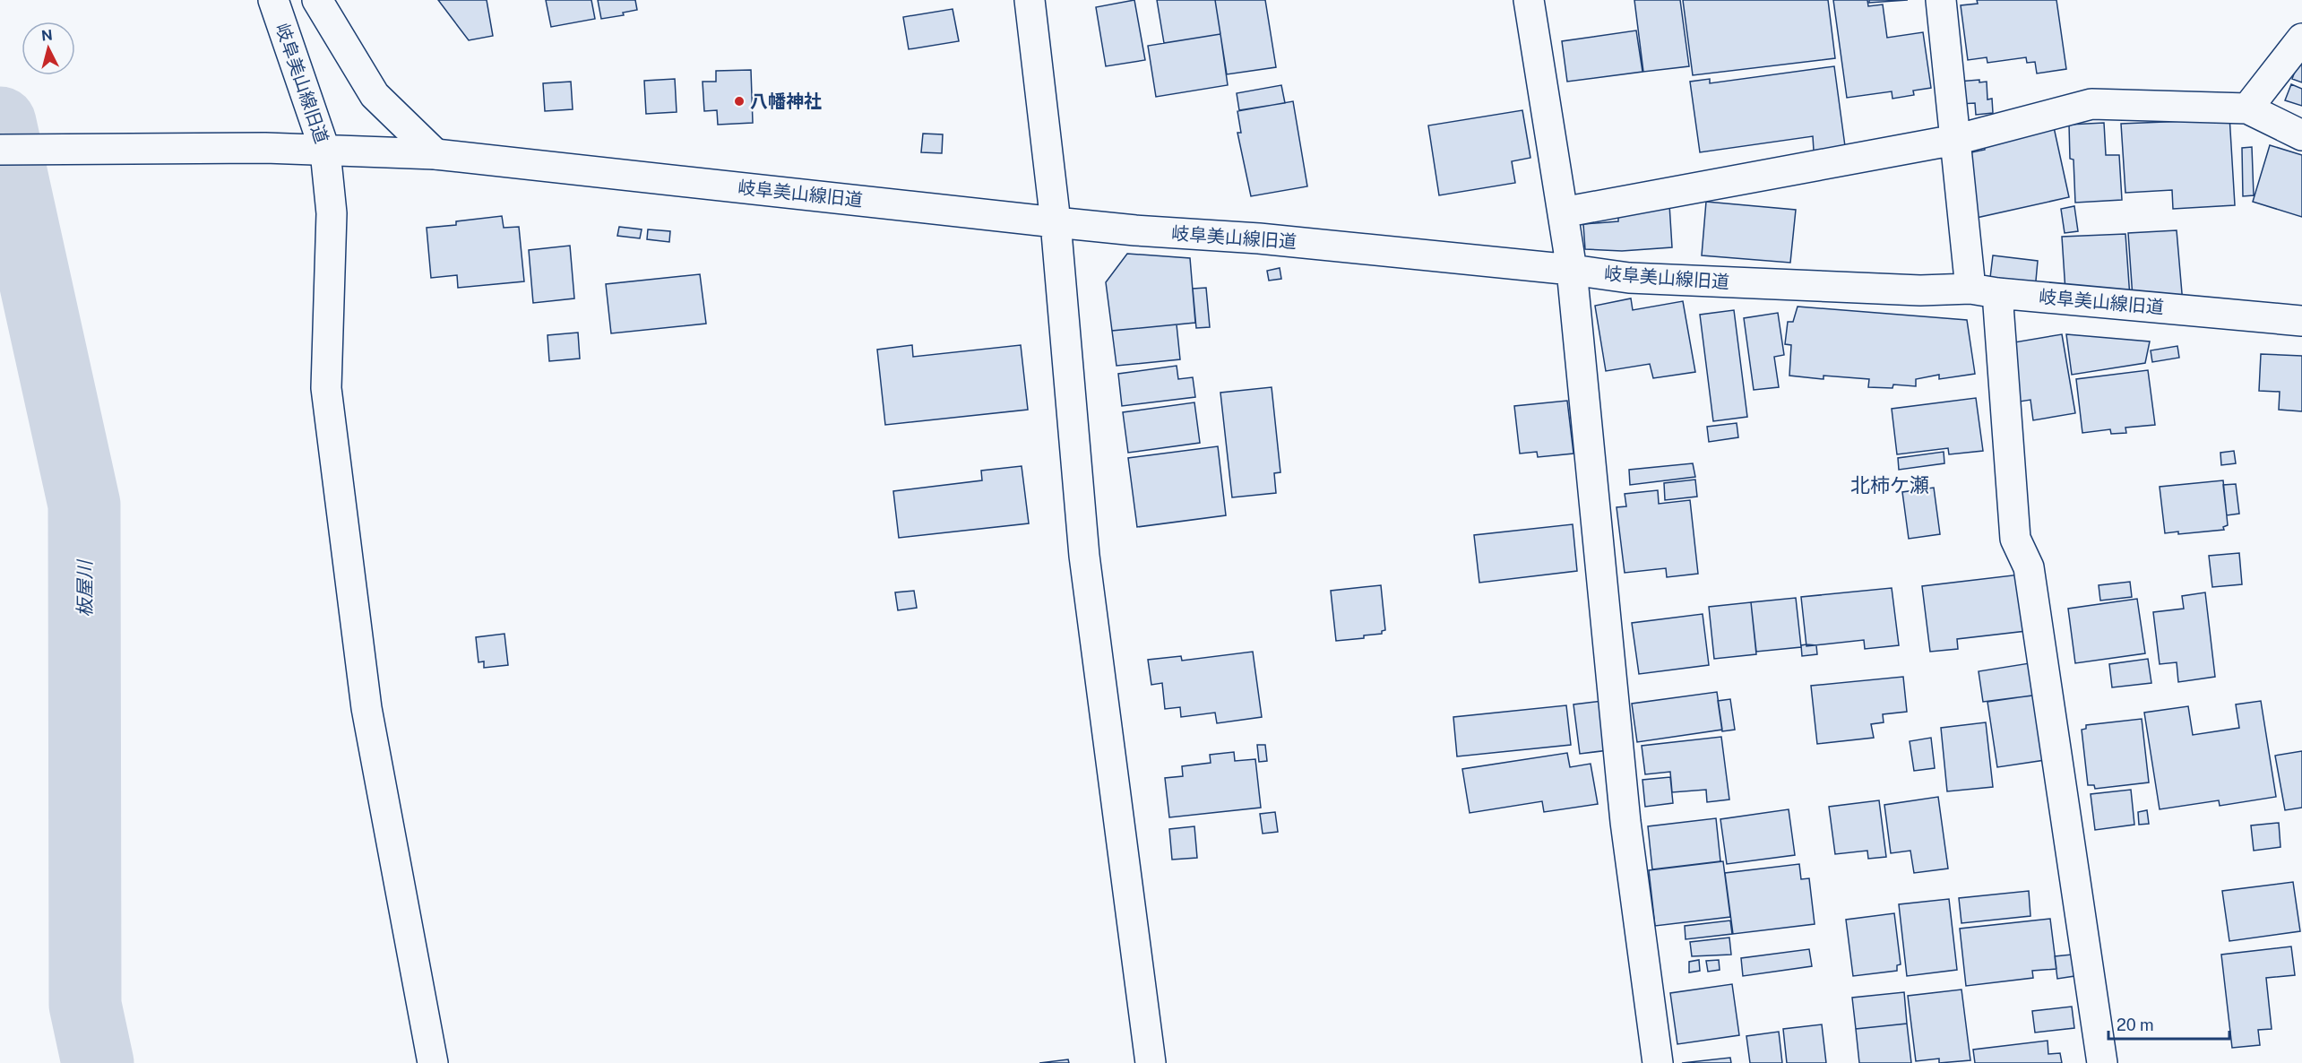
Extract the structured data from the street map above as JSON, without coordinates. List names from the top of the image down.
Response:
{
  "streets": {
    "street": ["岐阜美山線旧道"]
  },
  "districts": ["北柿ケ瀬"],
  "water": ["板屋川"],
  "places": ["八幡神社"],
  "scale_bar": "20 m",
  "north": "top"
}
